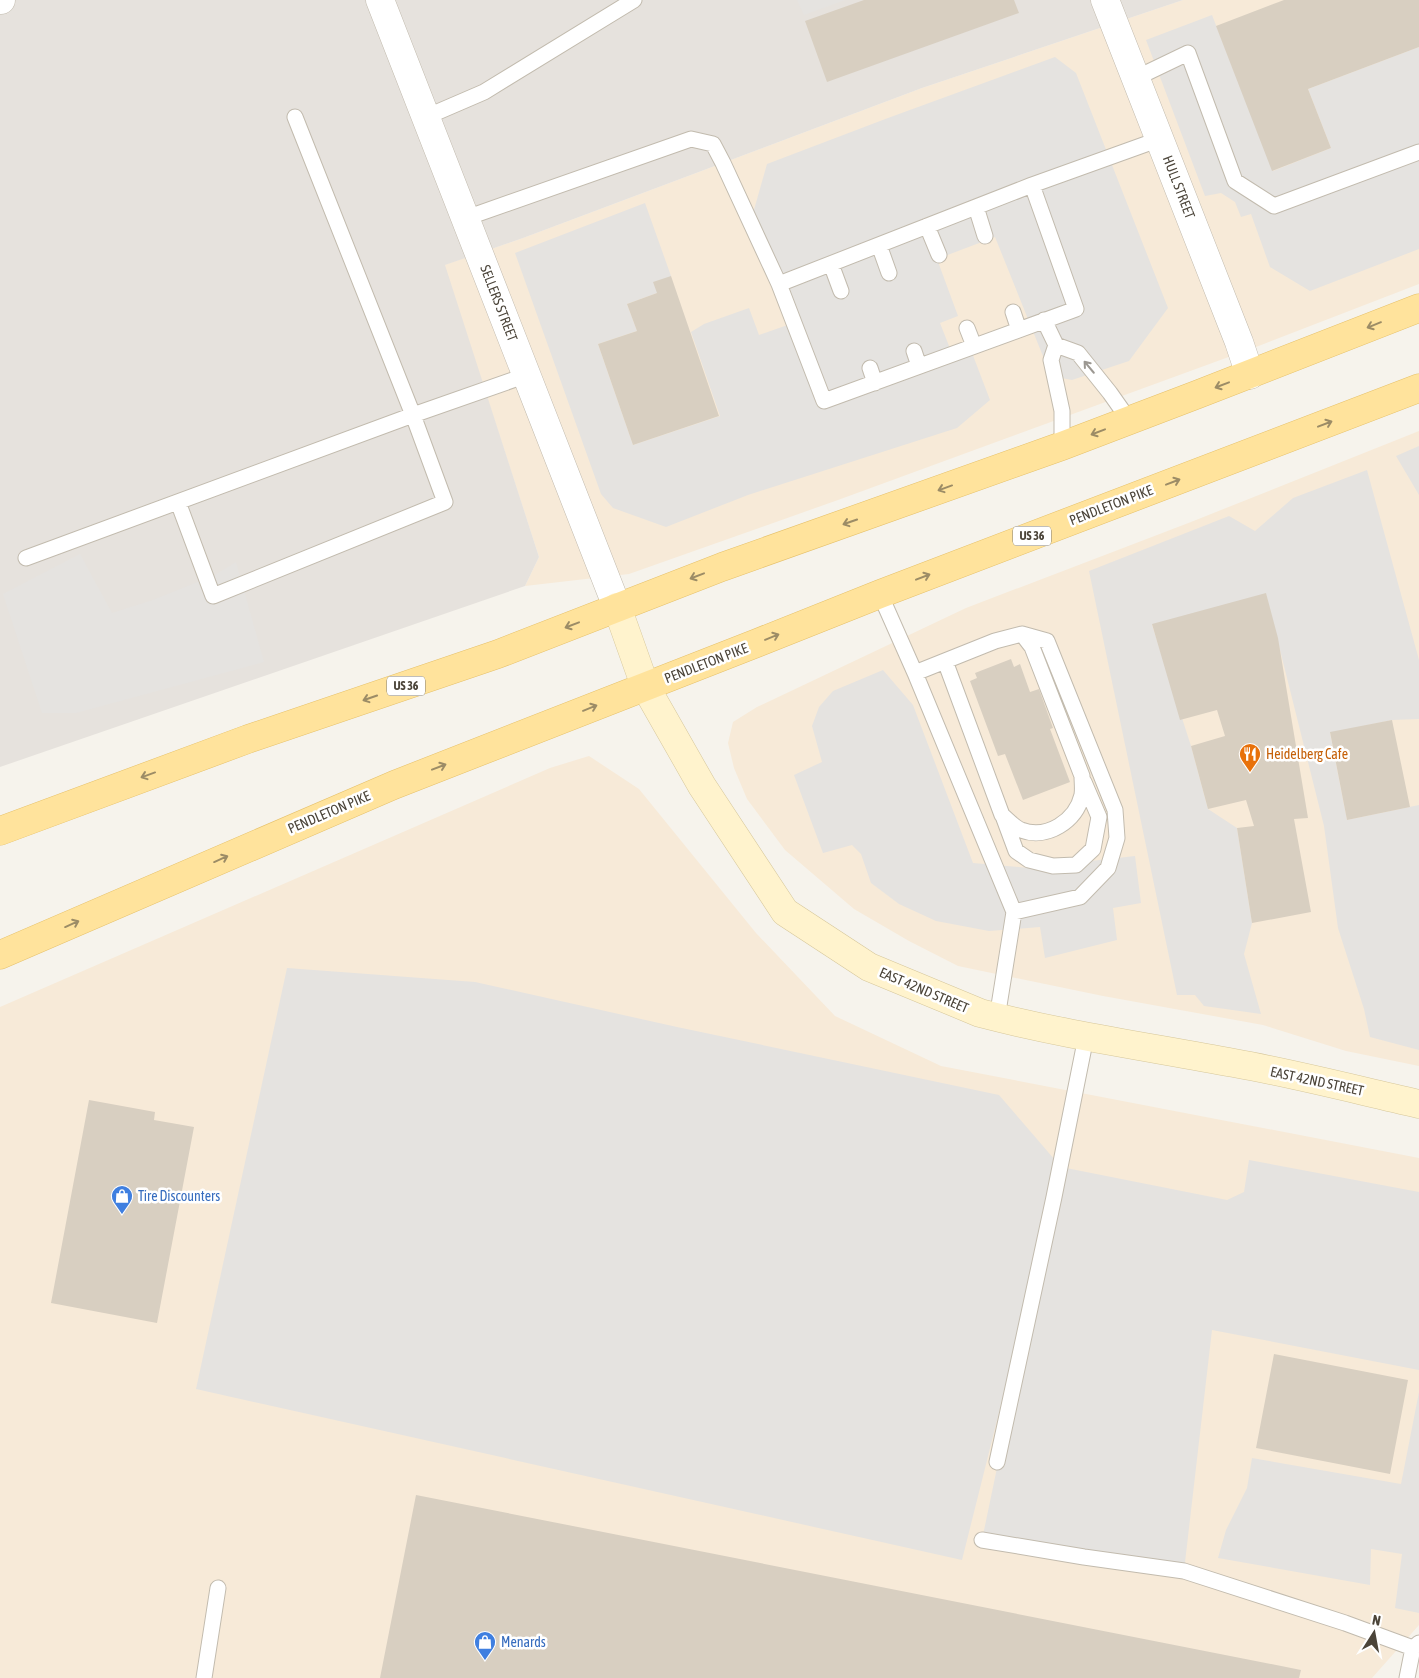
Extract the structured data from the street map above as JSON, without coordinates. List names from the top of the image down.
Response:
{
  "streets": {
    "main road": ["PENDLETON PIKE", "US 36"],
    "street": ["HULL STREET", "SELLERS STREET", "EAST 42ND STREET"]
  },
  "crossings": [
    ["HULL STREET", "US 36"],
    ["SELLERS STREET", "US 36"],
    ["SELLERS STREET", "EAST 42ND STREET"],
    ["PENDLETON PIKE", "EAST 42ND STREET"],
    ["US 36", "EAST 42ND STREET"]
  ],
  "places": {
    "restaurant": ["Heidelberg Cafe"],
    "shop": ["Tire Discounters", "Menards"]
  },
  "north": "top"
}
